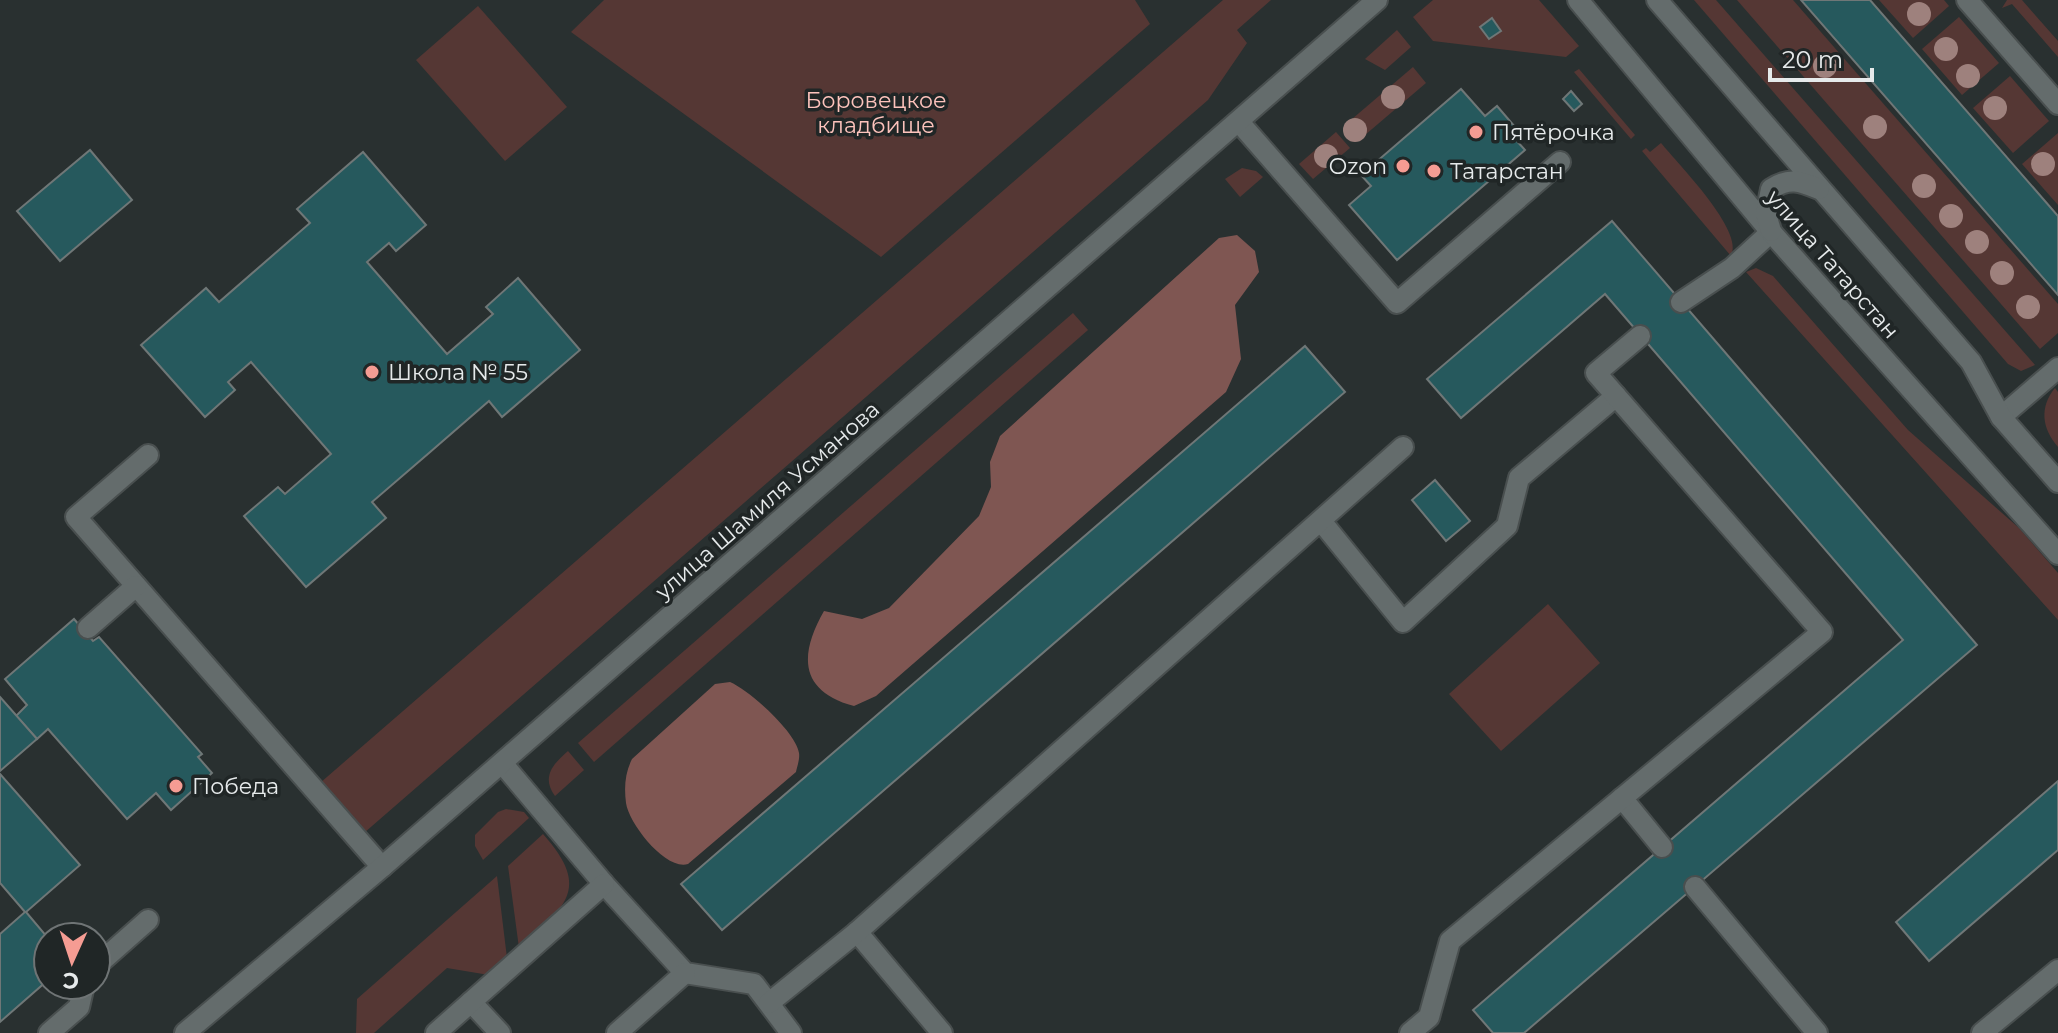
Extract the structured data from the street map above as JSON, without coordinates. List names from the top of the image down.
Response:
{
  "streets": {
    "street": ["улица Татарстан", "улица Шамиля Усманова"]
  },
  "parks": ["Боровецкое кладбище"],
  "places": [
    "Пятёрочка",
    "Ozon",
    "Татарстан",
    "Школа № 55",
    "Победа"
  ],
  "scale_bar": "20 m",
  "north": "bottom"
}
